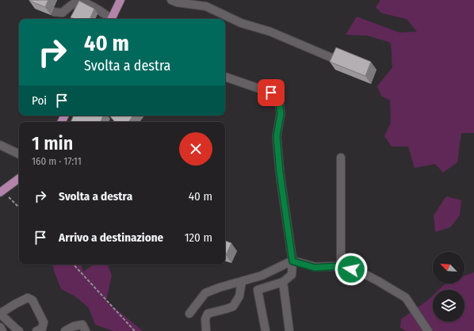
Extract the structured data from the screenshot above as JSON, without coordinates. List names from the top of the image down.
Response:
{
  "north": "top left",
  "page": {
    "turn": ["40 m", "Svolta a destra"],
    "then": "Poi",
    "heading": ["1 min", "160 m · 17:11"],
    "list": [
      {
        "name": "Svolta a destra",
        "value": "40 m"
      },
      {
        "name": "Arrivo a destinazione",
        "value": "120 m"
      }
    ]
  }
}
